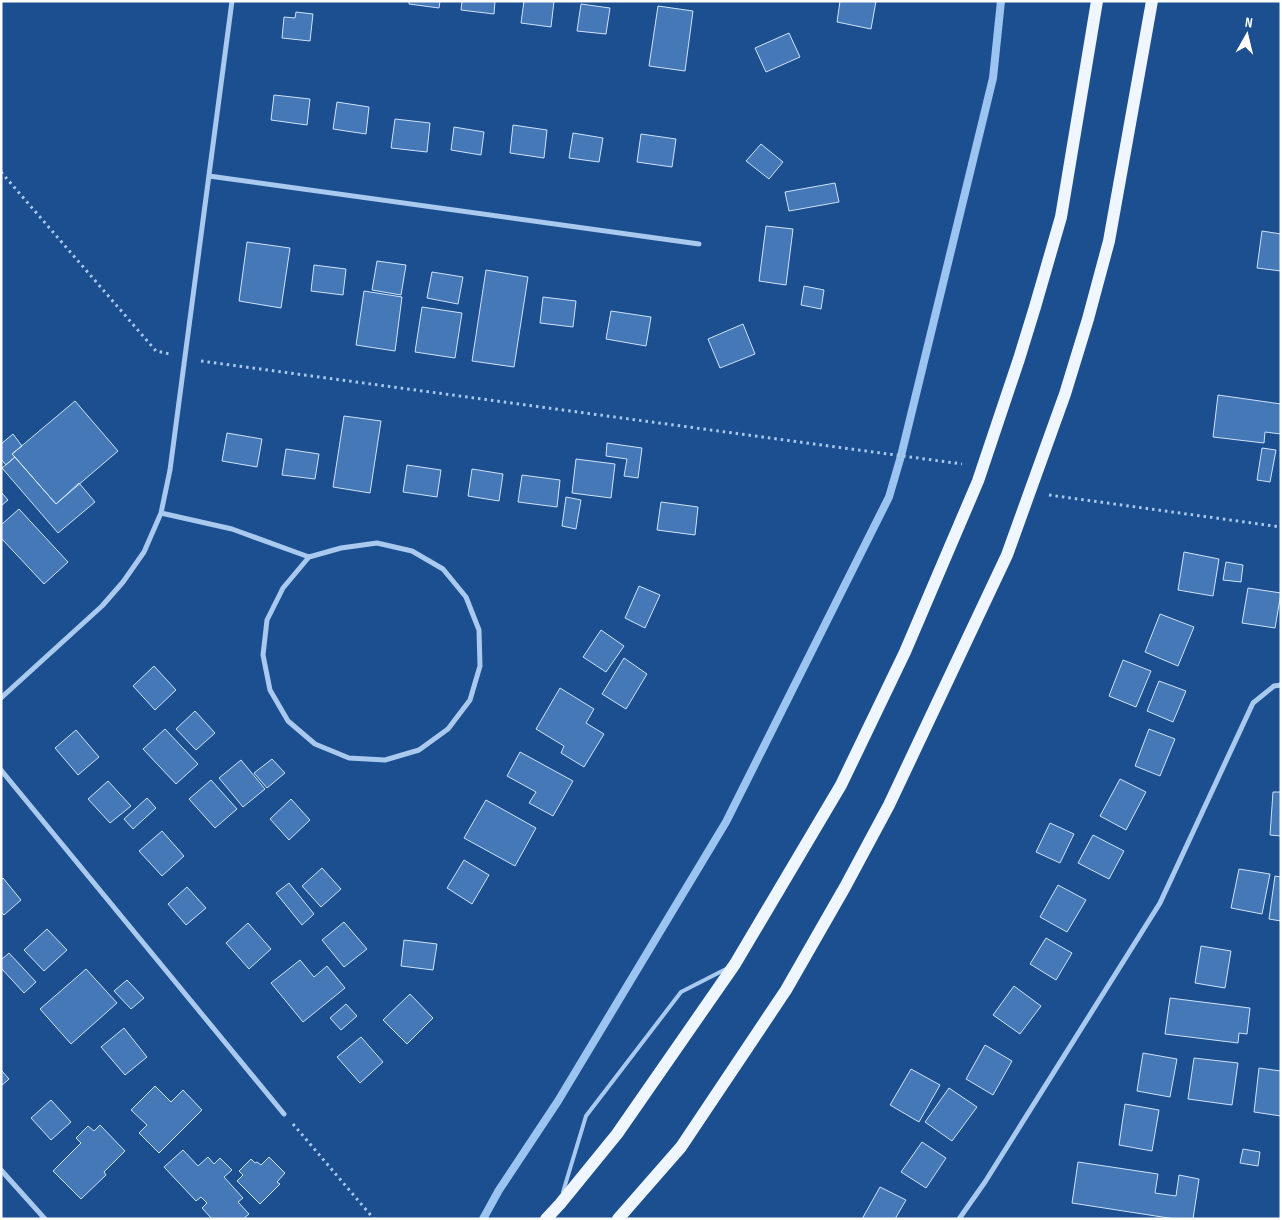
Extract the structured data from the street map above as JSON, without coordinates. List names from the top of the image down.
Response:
{
  "north": "top"
}
